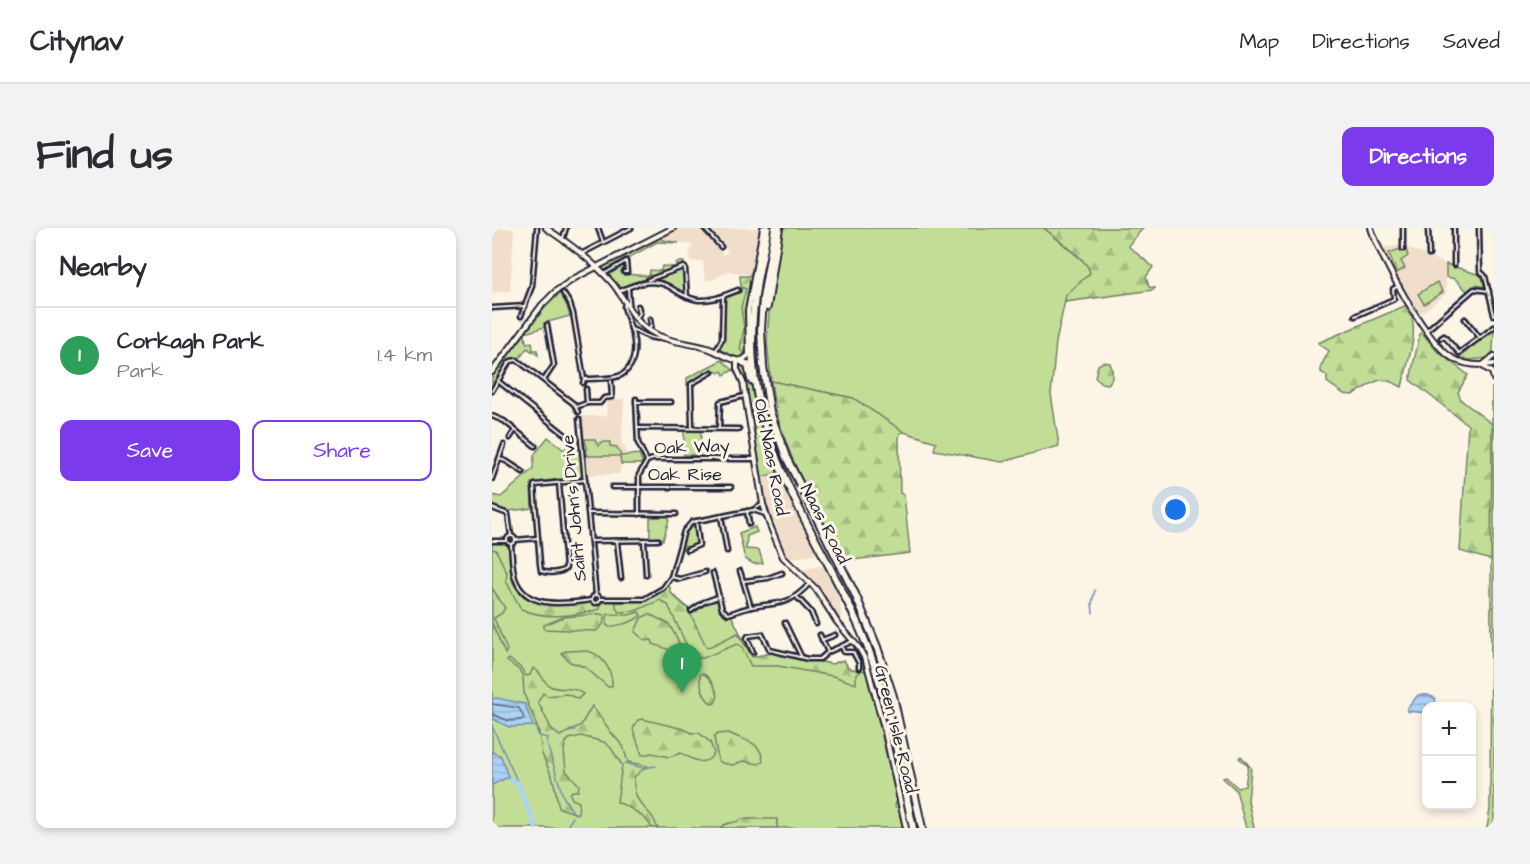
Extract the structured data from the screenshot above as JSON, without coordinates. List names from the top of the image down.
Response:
{
  "streets": {
    "highway": ["Naas Road"],
    "street": [
      "Oak Way",
      "Old Naas Road",
      "Oak Rise",
      "Saint John's Drive",
      "Green Isle Road"
    ]
  },
  "crossings": [
    ["Oak Way", "Old Naas Road"],
    ["Oak Way", "Oak Rise"],
    ["Old Naas Road", "Green Isle Road"]
  ],
  "page": {
    "header": "Citynav",
    "nav": ["Map", "Directions", "Saved"],
    "title": "Find us",
    "buttons": [
      "Directions",
      ["Save", "Share"]
    ],
    "heading": "Nearby",
    "list": [
      {
        "mark": "1",
        "name": "Corkagh Park",
        "note": "Park",
        "value": "1.4 km"
      }
    ],
    "pins": "1",
    "map_buttons": ["+", "−"]
  }
}
